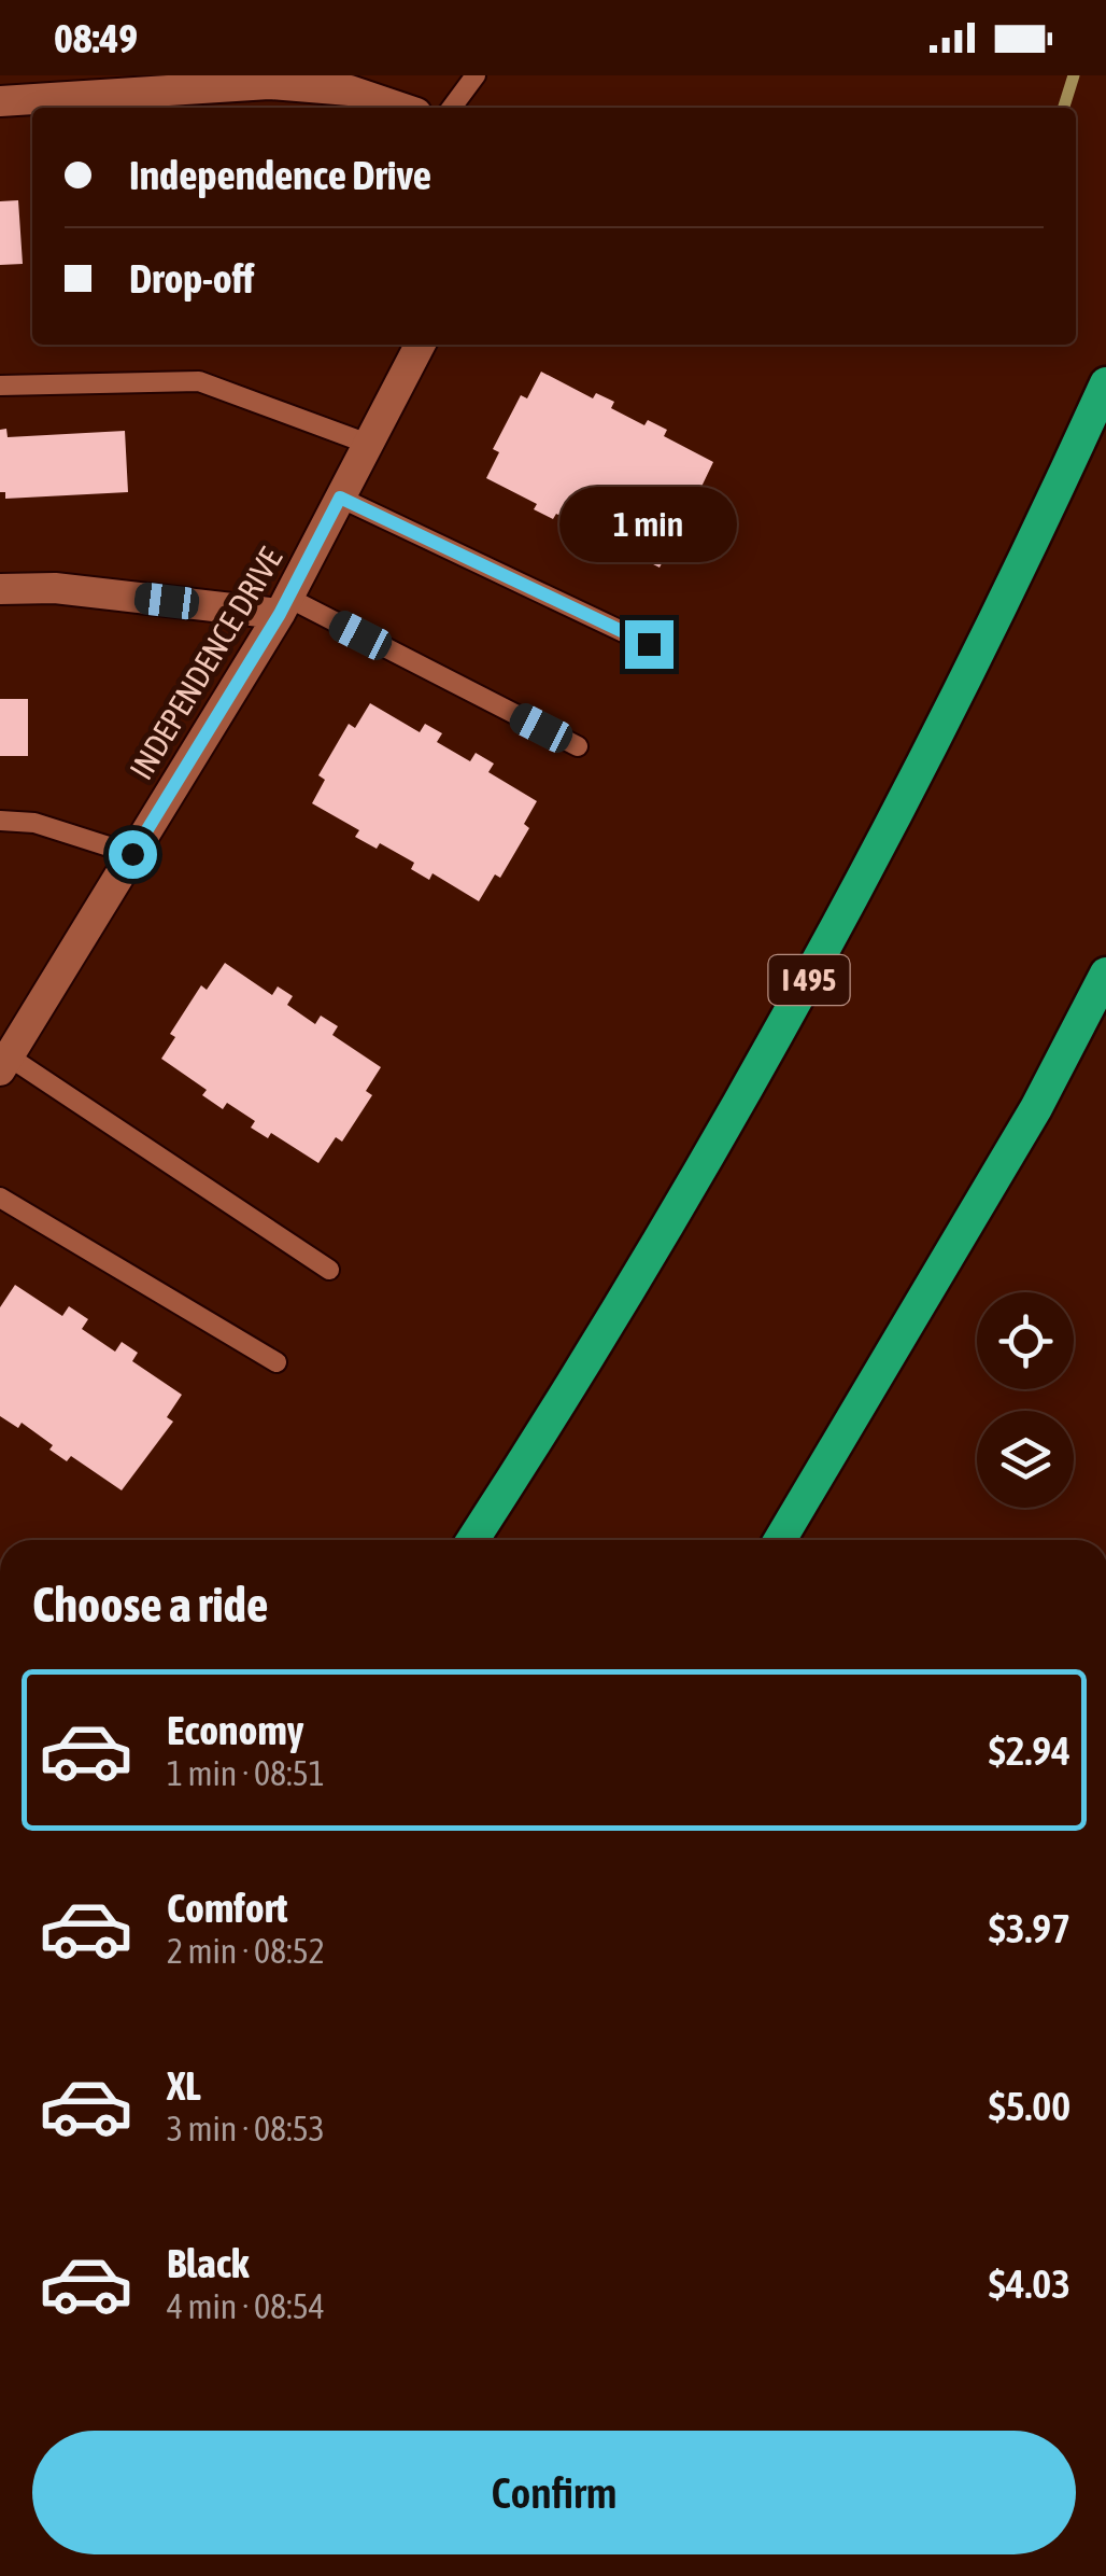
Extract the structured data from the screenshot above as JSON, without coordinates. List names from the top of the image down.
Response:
{
  "streets": {
    "highway": ["I 495"],
    "street": ["INDEPENDENCE DRIVE"]
  },
  "page": {
    "status": "08:49",
    "banner": ["Independence Drive", "Drop-off"],
    "bubble": "1 min",
    "heading": "Choose a ride",
    "list": [
      {
        "name": "Economy",
        "note": "1 min · 08:51",
        "value": "$2.94"
      },
      {
        "name": "Comfort",
        "note": "2 min · 08:52",
        "value": "$3.97"
      },
      {
        "name": "XL",
        "note": "3 min · 08:53",
        "value": "$5.00"
      },
      {
        "name": "Black",
        "note": "4 min · 08:54",
        "value": "$4.03"
      }
    ],
    "buttons": "Confirm"
  }
}
